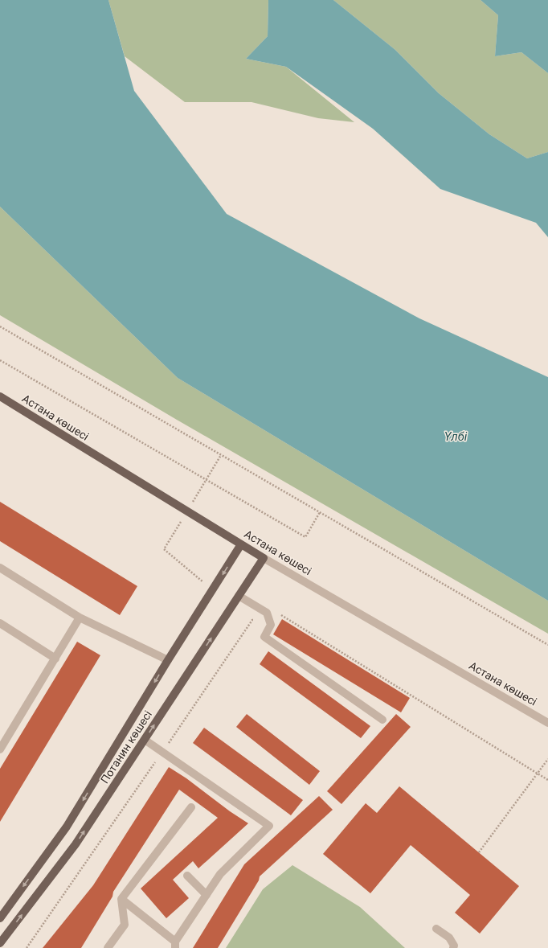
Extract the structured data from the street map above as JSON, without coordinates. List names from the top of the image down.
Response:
{
  "streets": {
    "main road": ["Астана көшесі", "Потанин көшесі"]
  },
  "crossings": [
    ["Астана көшесі", "Потанин көшесі"]
  ],
  "water": ["Үлбі"]
}
